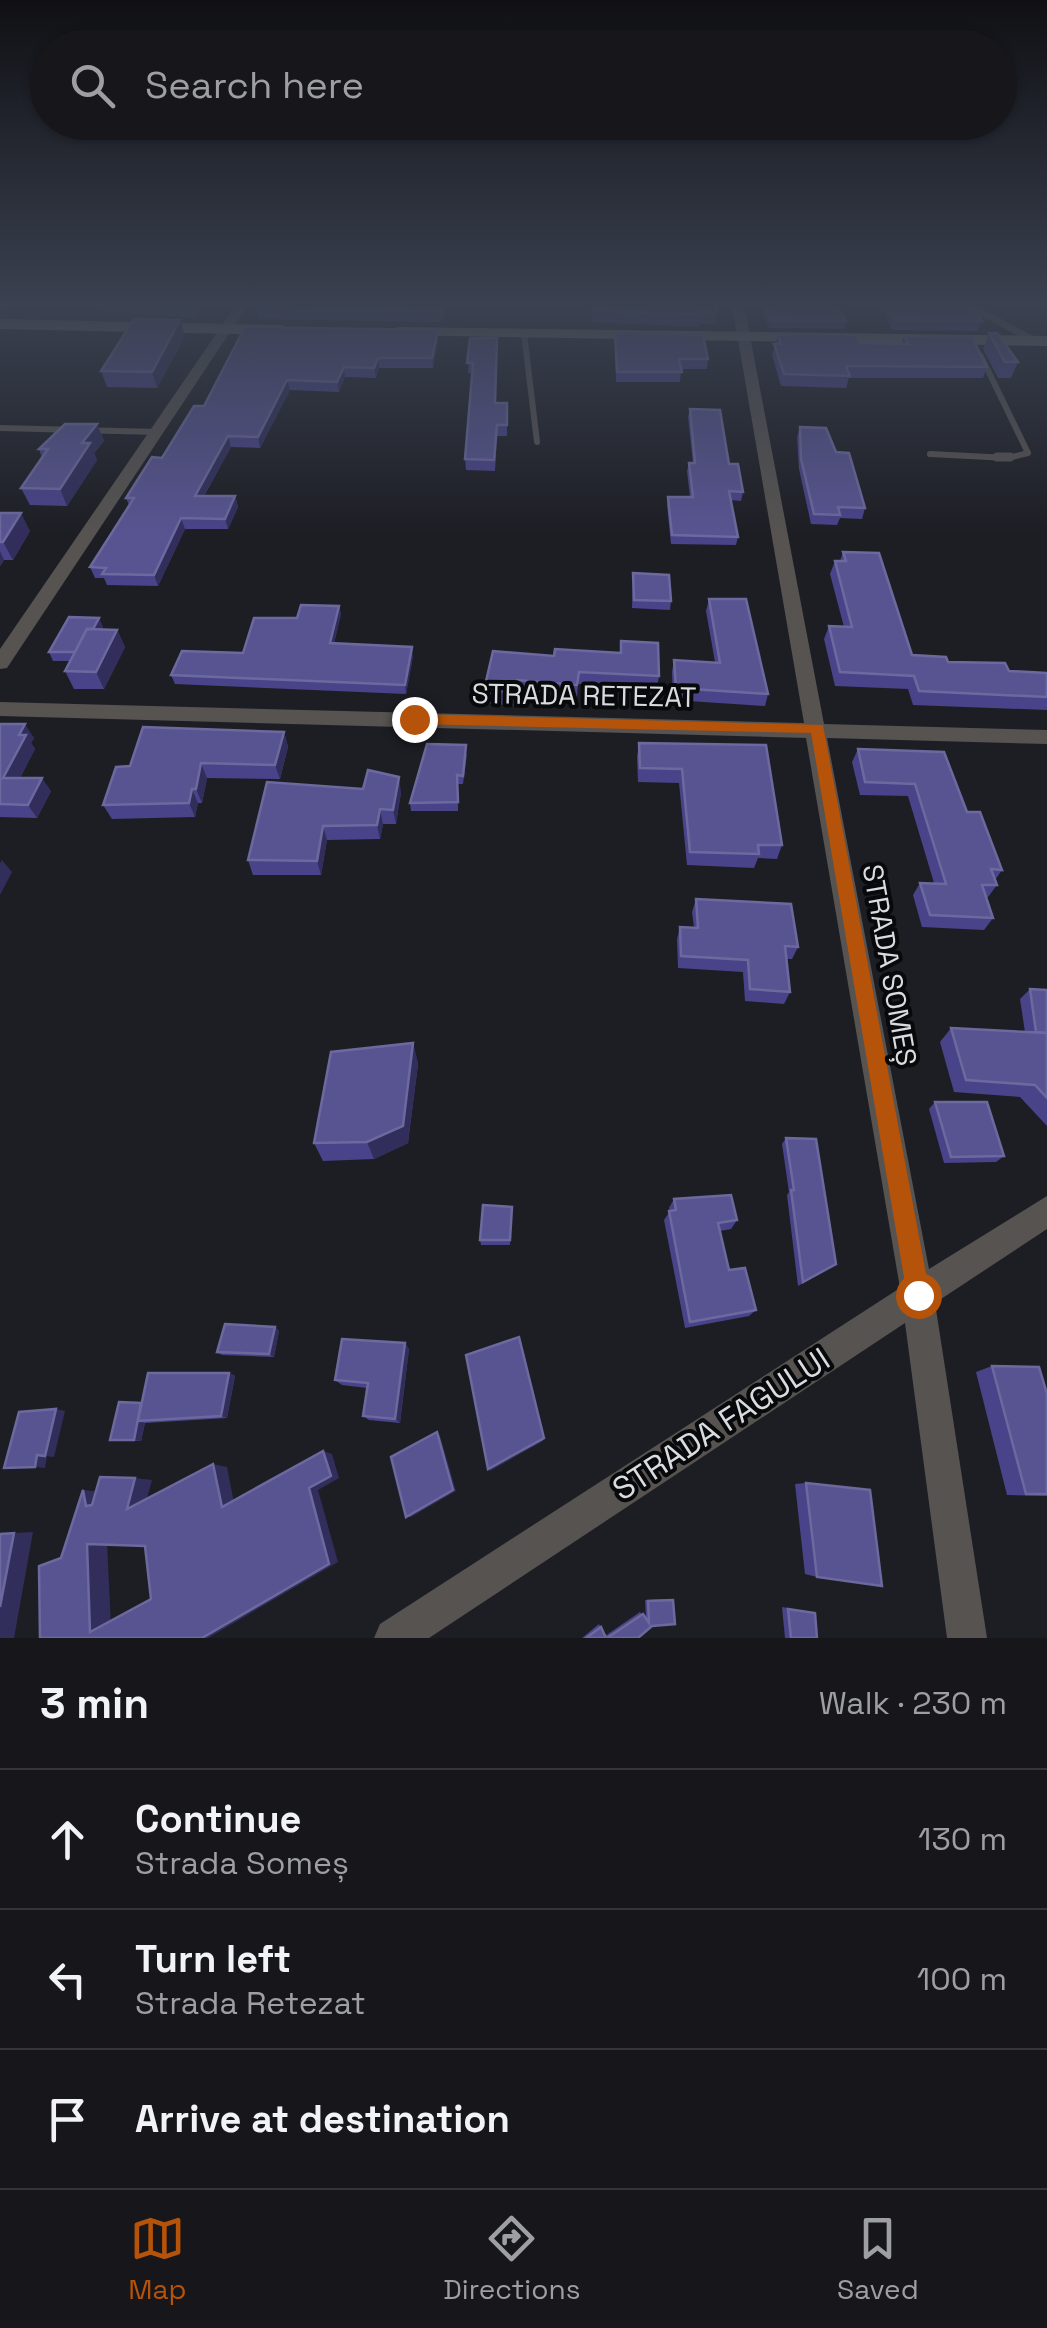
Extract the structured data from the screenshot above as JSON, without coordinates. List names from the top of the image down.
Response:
{
  "streets": {
    "street": ["STRADA RETEZAT", "STRADA SOMEȘ", "STRADA FAGULUI"]
  },
  "crossings": [
    ["STRADA RETEZAT", "STRADA SOMEȘ"],
    ["STRADA SOMEȘ", "STRADA FAGULUI"]
  ],
  "page": {
    "search": "Search here",
    "heading": ["3 min", "Walk · 230 m"],
    "list": [
      ["Continue", "Strada Someș", "130 m"],
      ["Turn left", "Strada Retezat", "100 m"],
      "Arrive at destination"
    ],
    "nav": ["Map", "Directions", "Saved"]
  }
}
